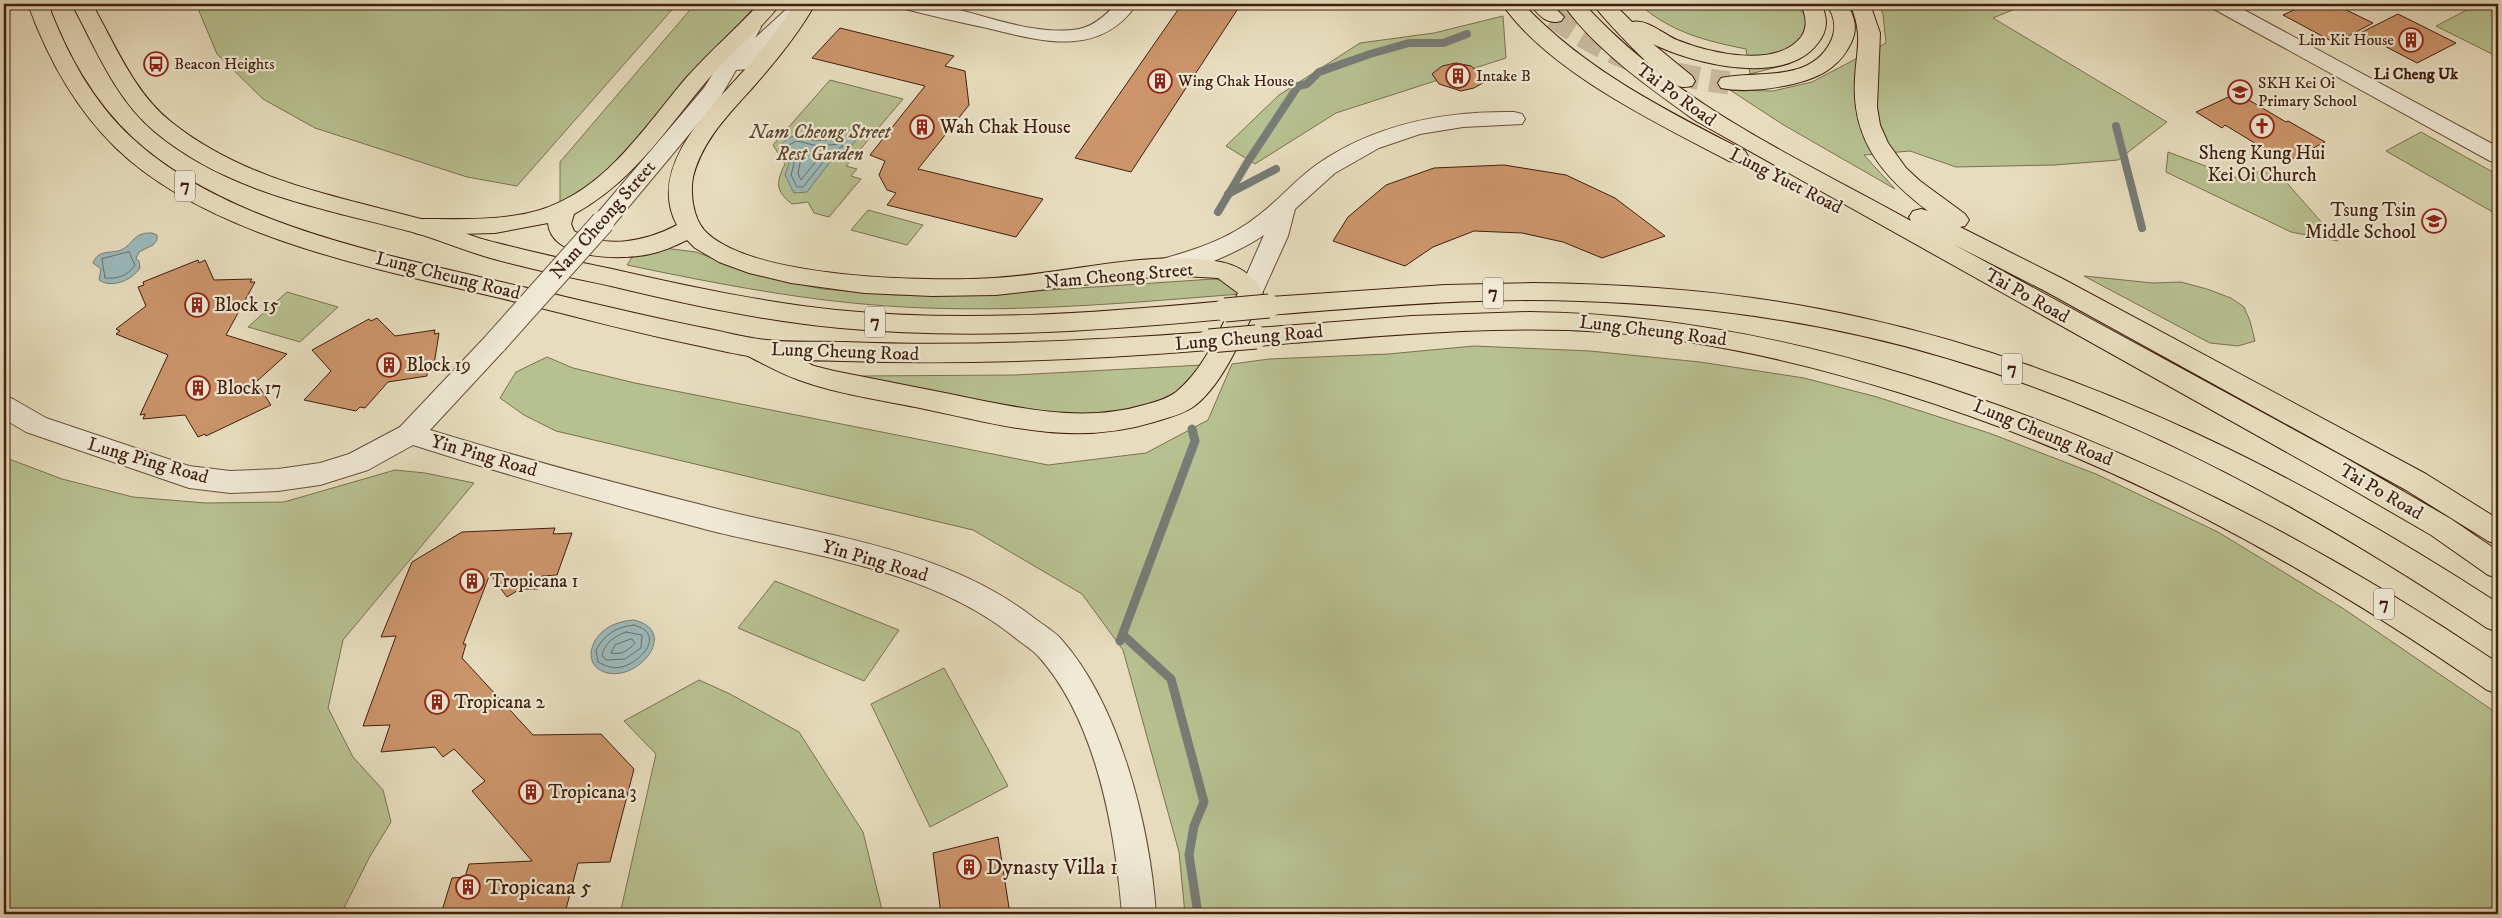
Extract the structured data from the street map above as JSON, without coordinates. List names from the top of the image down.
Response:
{
  "streets": {
    "main road": [
      "Tai Po Road",
      "Lung Yuet Road",
      "7",
      "Nam Cheong Street",
      "Lung Cheung Road"
    ],
    "street": ["Yin Ping Road", "Lung Ping Road"]
  },
  "crossings": [
    ["Tai Po Road", "Lung Yuet Road"],
    ["Nam Cheong Street", "Lung Cheung Road"],
    ["Nam Cheong Street", "Yin Ping Road"],
    ["Nam Cheong Street", "Lung Ping Road"],
    ["Yin Ping Road", "Lung Ping Road"]
  ],
  "districts": ["Li Cheng Uk"],
  "parks": ["Nam Cheong Street Rest Garden"],
  "places": {
    "building": [
      "Lim Kit House",
      "Intake B",
      "Wing Chak House",
      "Wah Chak House",
      "Block 15",
      "Block 19",
      "Block 17",
      "Tropicana 1",
      "Tropicana 2",
      "Tropicana 3",
      "Dynasty Villa 1",
      "Tropicana 5"
    ],
    "bus stop": ["Beacon Heights"],
    "school or university": ["SKH Kei Oi Primary School", "Tsung Tsin Middle School"],
    "church": ["Sheng Kung Hui Kei Oi Church"]
  }
}
